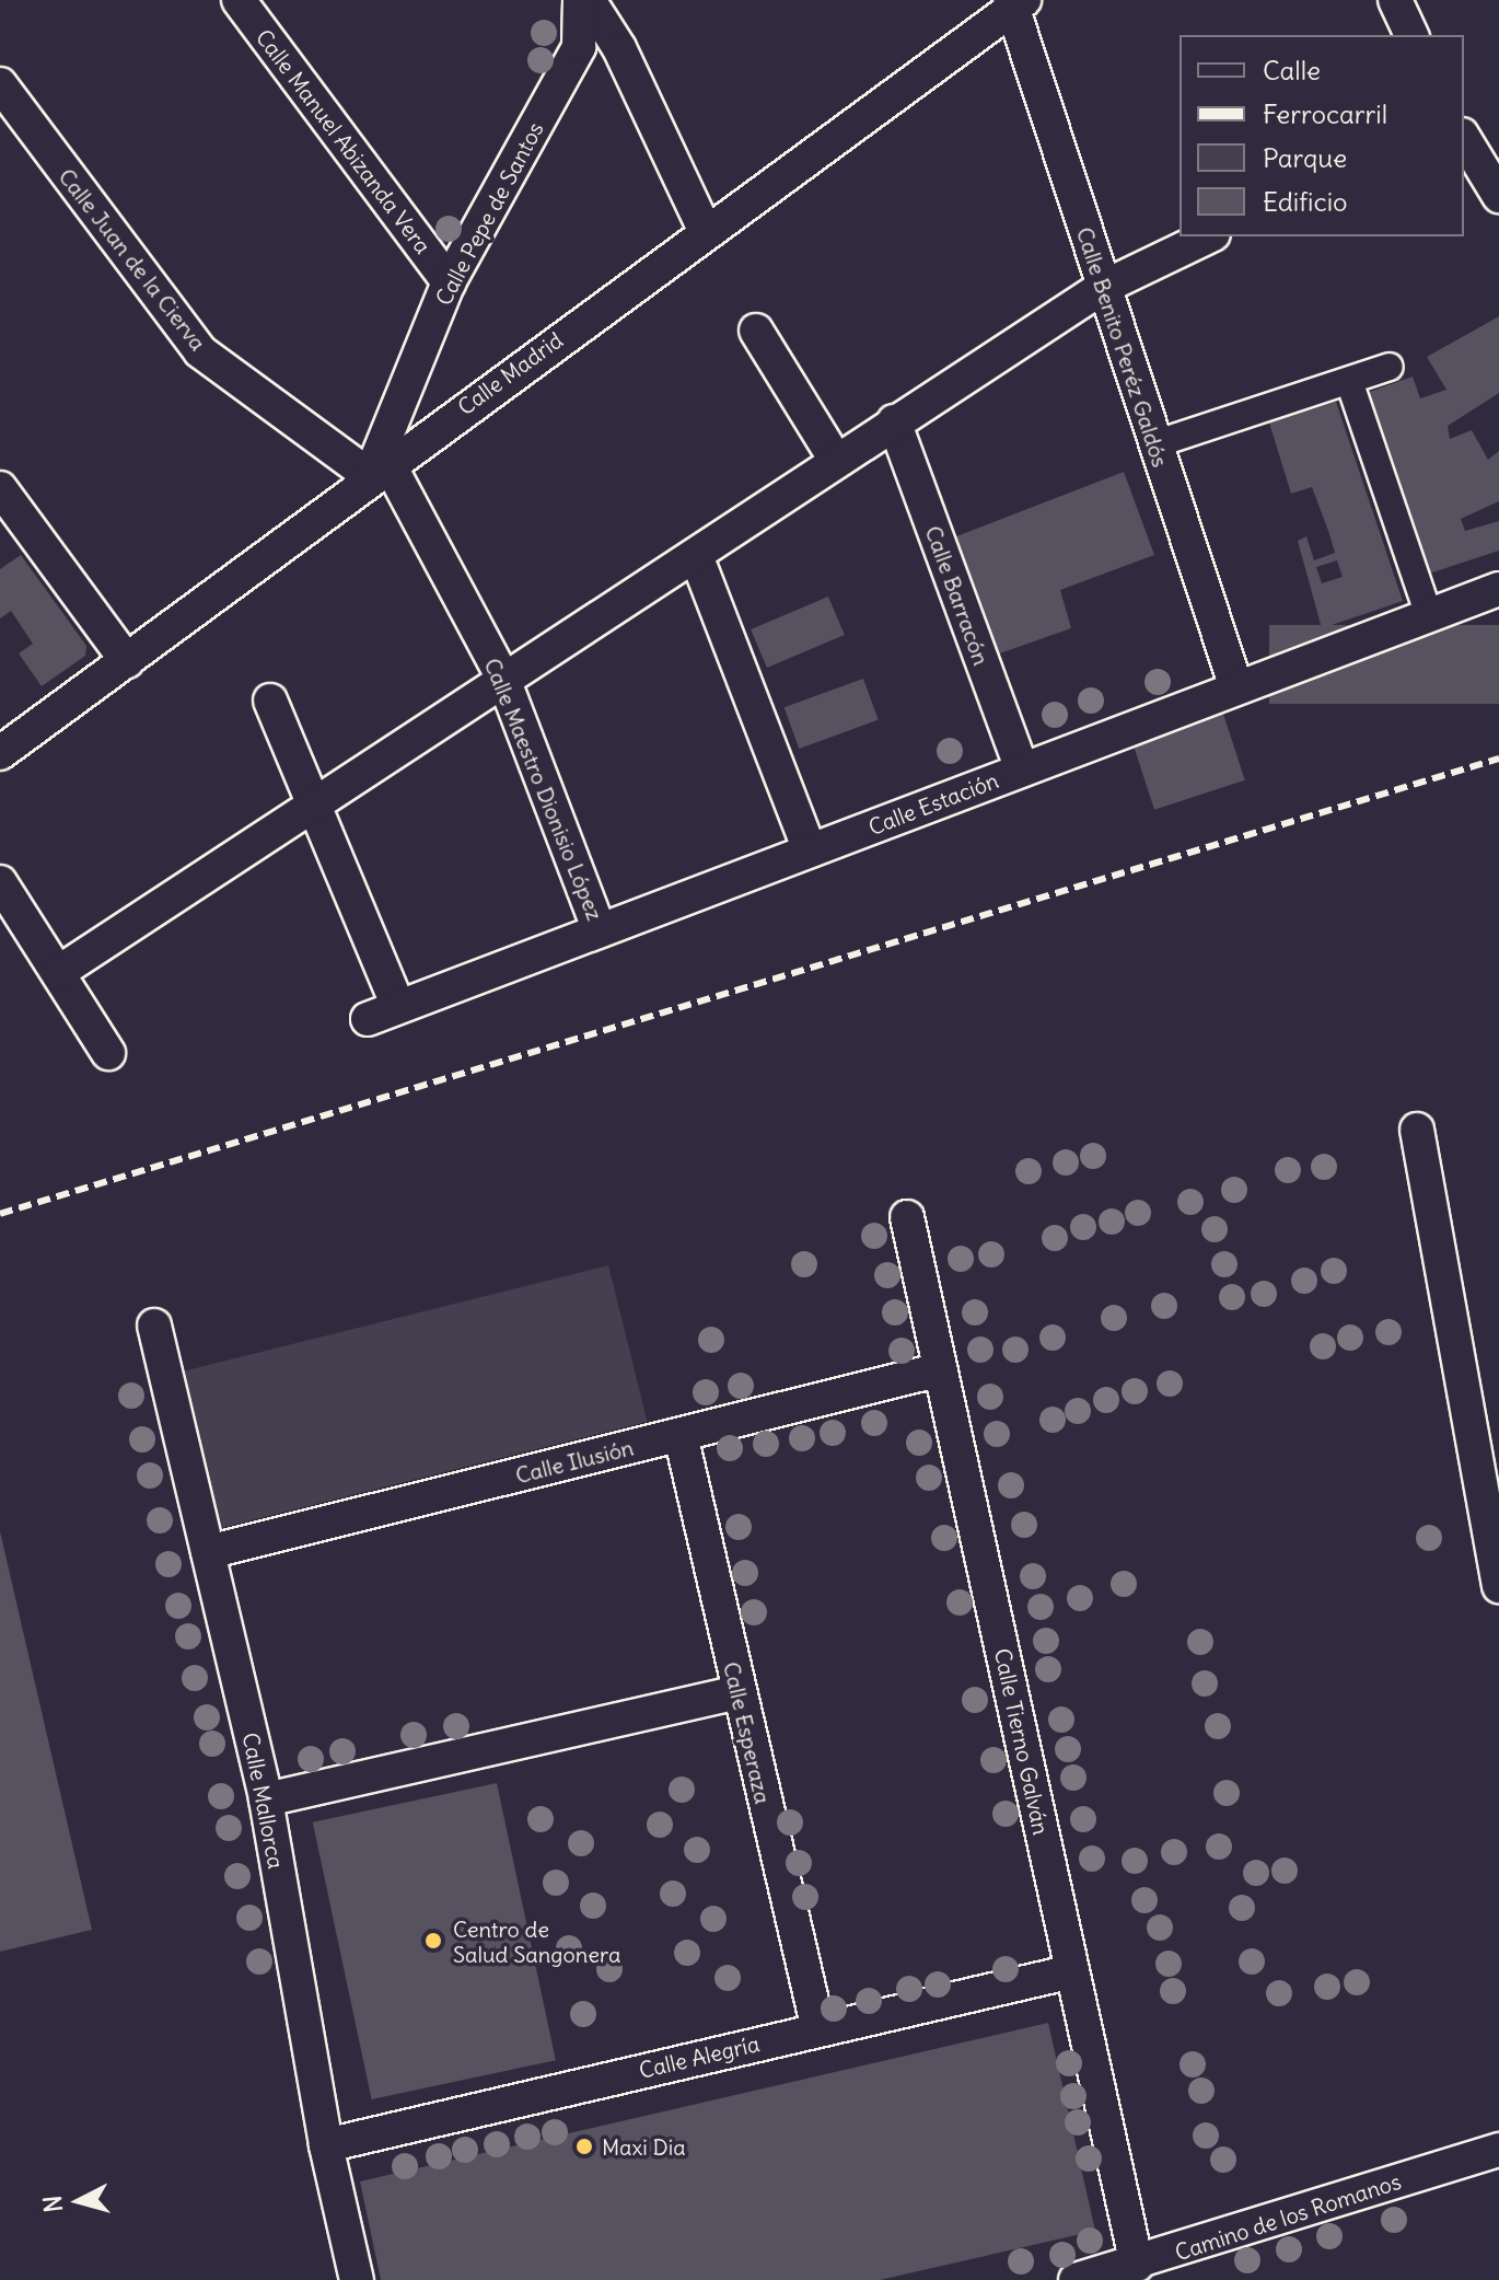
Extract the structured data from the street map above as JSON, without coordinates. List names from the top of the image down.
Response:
{
  "streets": {
    "street": [
      "Calle Manuel Abizanda Vera",
      "Calle Pepe de Santos",
      "Calle Juan de la Cierva",
      "Calle Benito Peréz Galdós",
      "Calle Madrid",
      "Calle Barracón",
      "Calle Maestro Dionisio López",
      "Calle Estación",
      "Calle Ilusión",
      "Calle Esperaza",
      "Calle Tierno Galván",
      "Calle Mallorca",
      "Calle Alegría",
      "Camino de los Romanos"
    ]
  },
  "crossings": [
    ["Calle Manuel Abizanda Vera", "Calle Pepe de Santos"],
    ["Calle Pepe de Santos", "Calle Juan de la Cierva"],
    ["Calle Pepe de Santos", "Calle Madrid"],
    ["Calle Pepe de Santos", "Calle Maestro Dionisio López"],
    ["Calle Juan de la Cierva", "Calle Madrid"],
    ["Calle Juan de la Cierva", "Calle Maestro Dionisio López"],
    ["Calle Benito Peréz Galdós", "Calle Madrid"],
    ["Calle Benito Peréz Galdós", "Calle Estación"],
    ["Calle Madrid", "Calle Maestro Dionisio López"],
    ["Calle Barracón", "Calle Estación"],
    ["Calle Maestro Dionisio López", "Calle Estación"],
    ["Calle Ilusión", "Calle Esperaza"],
    ["Calle Ilusión", "Calle Tierno Galván"],
    ["Calle Ilusión", "Calle Mallorca"],
    ["Calle Esperaza", "Calle Alegría"],
    ["Calle Tierno Galván", "Calle Alegría"],
    ["Calle Tierno Galván", "Camino de los Romanos"],
    ["Calle Mallorca", "Calle Alegría"]
  ],
  "places": ["Centro de Salud Sangonera", "Maxi Dia"],
  "legend": [
    "Calle",
    "Ferrocarril",
    "Parque",
    "Edificio"
  ],
  "north": "left"
}
